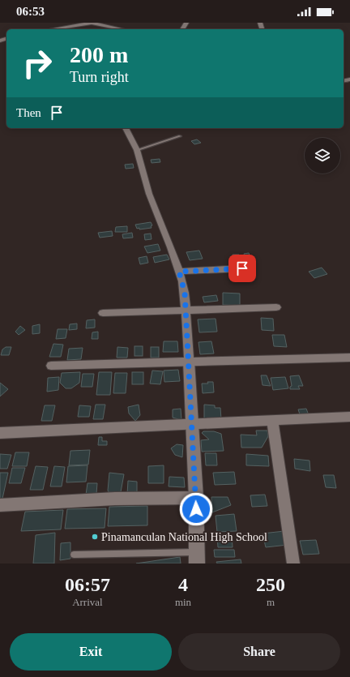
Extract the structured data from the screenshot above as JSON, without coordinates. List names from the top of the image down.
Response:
{
  "places": ["Pinamanculan National High School"],
  "page": {
    "status": "06:53",
    "turn": ["200 m", "Turn right"],
    "then": "Then",
    "eta": [
      "06:57",
      "Arrival",
      "4",
      "min",
      "250",
      "m"
    ],
    "buttons": ["Exit", "Share"]
  }
}
